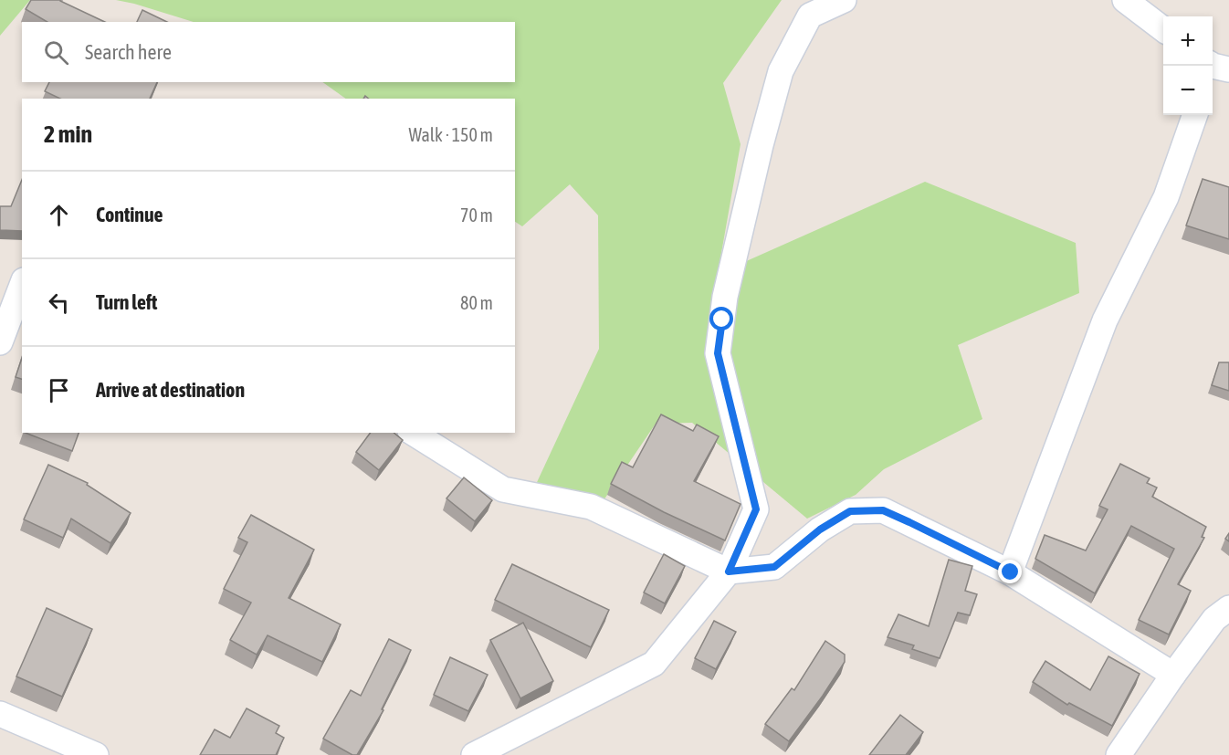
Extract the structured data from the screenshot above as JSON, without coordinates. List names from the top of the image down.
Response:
{
  "page": {
    "map_buttons": ["+", "−"],
    "search": "Search here",
    "heading": ["2 min", "Walk · 150 m"],
    "list": [
      ["Continue", "70 m"],
      ["Turn left", "80 m"],
      "Arrive at destination"
    ]
  }
}
